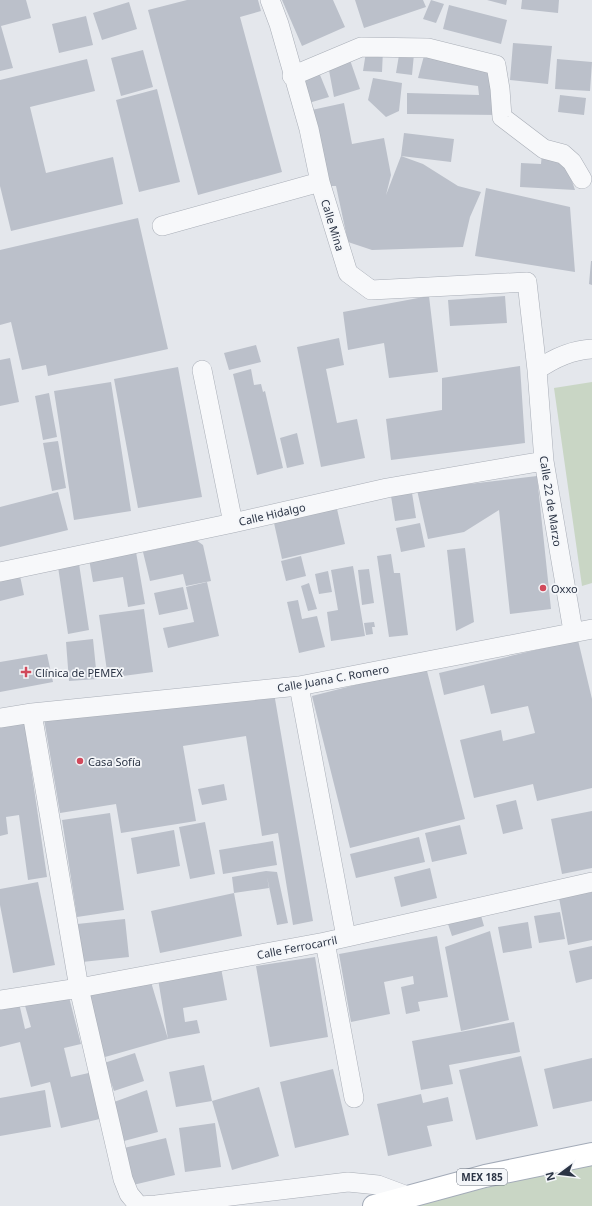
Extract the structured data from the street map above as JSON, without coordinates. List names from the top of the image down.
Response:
{
  "streets": {
    "main road": ["MEX 185"],
    "street": [
      "Calle Mina",
      "Calle 22 de Marzo",
      "Calle Hidalgo",
      "Calle Juana C. Romero",
      "Calle Ferrocarril"
    ]
  },
  "crossings": [
    ["Calle Mina", "Calle 22 de Marzo"],
    ["Calle 22 de Marzo", "Calle Hidalgo"],
    ["Calle 22 de Marzo", "Calle Juana C. Romero"]
  ],
  "places": {
    "other": ["Oxxo", "Casa Sofía"],
    "health": ["Clínica de PEMEX"]
  },
  "north": "left"
}
